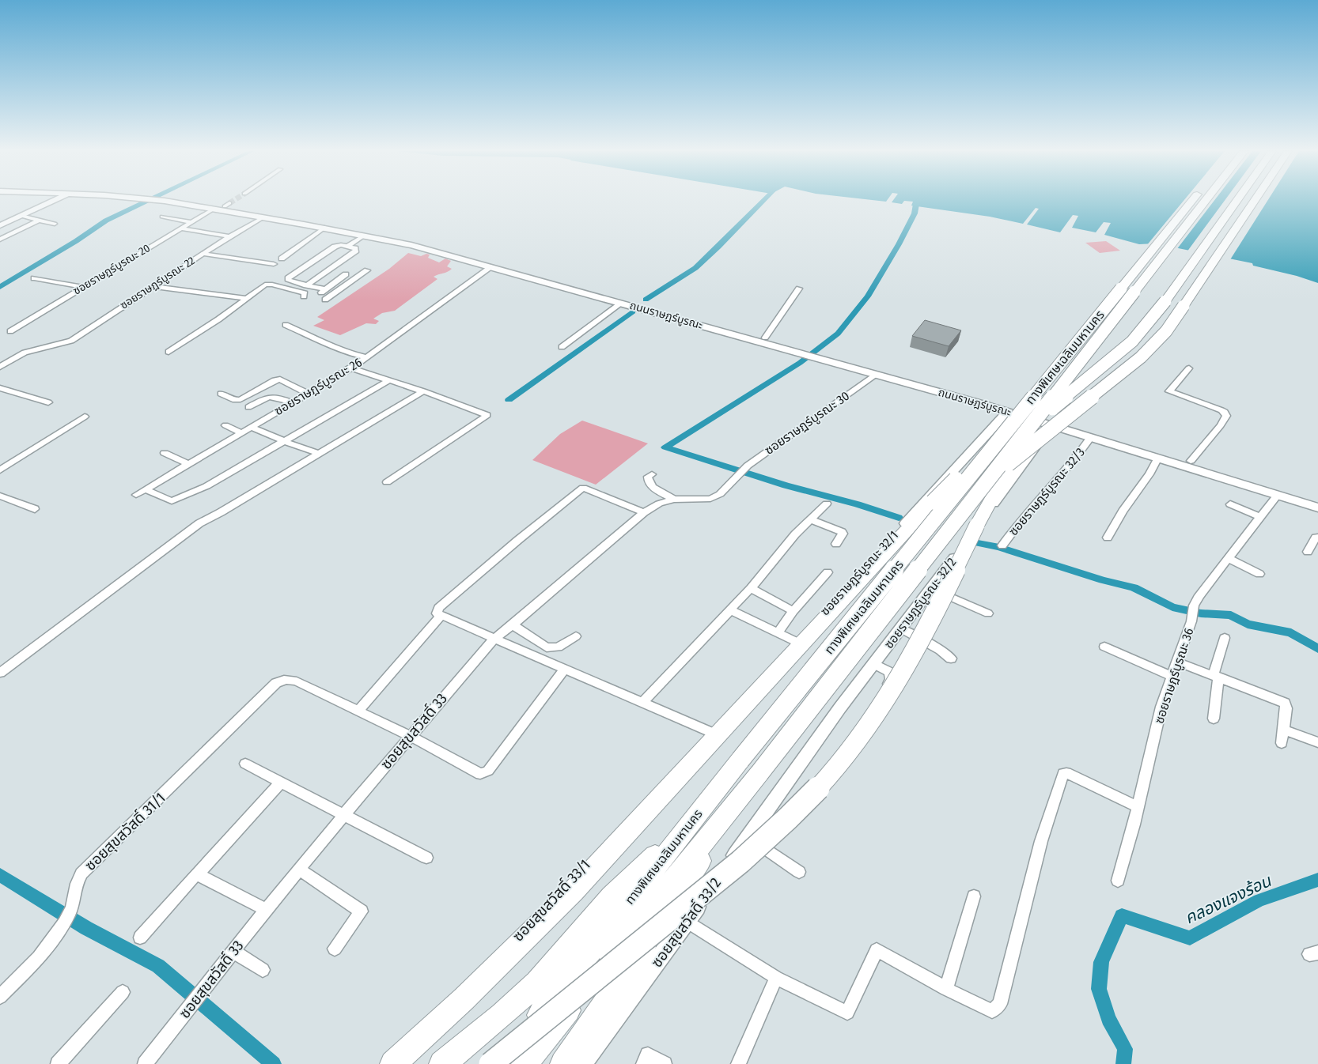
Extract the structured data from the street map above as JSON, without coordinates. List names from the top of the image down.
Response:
{
  "streets": {
    "highway": ["ทางพิเศษเฉลิมมหานคร"],
    "main road": [
      "ถนนราษฎร์บูรณะ",
      "ซอยราษฎร์บูรณะ 32/1",
      "ซอยราษฎร์บูรณะ 32/2",
      "ซอยสุขสวัสดิ์ 33/1",
      "ซอยสุขสวัสดิ์ 33/2"
    ],
    "street": [
      "ซอยราษฎร์บูรณะ 20",
      "ซอยราษฎร์บูรณะ 22",
      "ซอยราษฎร์บูรณะ 26",
      "ซอยราษฎร์บูรณะ 30",
      "ซอยราษฎร์บูรณะ 32/3",
      "ซอยราษฎร์บูรณะ 36",
      "ซอยสุขสวัสดิ์ 33",
      "ซอยสุขสวัสดิ์ 31/1"
    ]
  },
  "crossings": [
    ["ซอยราษฎร์บูรณะ 20", "ถนนราษฎร์บูรณะ"],
    ["ซอยราษฎร์บูรณะ 22", "ถนนราษฎร์บูรณะ"],
    ["ถนนราษฎร์บูรณะ", "ซอยราษฎร์บูรณะ 26"],
    ["ถนนราษฎร์บูรณะ", "ซอยราษฎร์บูรณะ 30"],
    ["ถนนราษฎร์บูรณะ", "ซอยราษฎร์บูรณะ 32/3"],
    ["ถนนราษฎร์บูรณะ", "ซอยราษฎร์บูรณะ 32/1"],
    ["ถนนราษฎร์บูรณะ", "ซอยราษฎร์บูรณะ 32/2"],
    ["ถนนราษฎร์บูรณะ", "ซอยราษฎร์บูรณะ 36"],
    ["ซอยราษฎร์บูรณะ 30", "ซอยสุขสวัสดิ์ 33"],
    ["ซอยราษฎร์บูรณะ 32/1", "ซอยสุขสวัสดิ์ 33/1"],
    ["ซอยราษฎร์บูรณะ 32/2", "ซอยสุขสวัสดิ์ 33/2"]
  ],
  "water": ["คลองแจงร้อน"]
}
